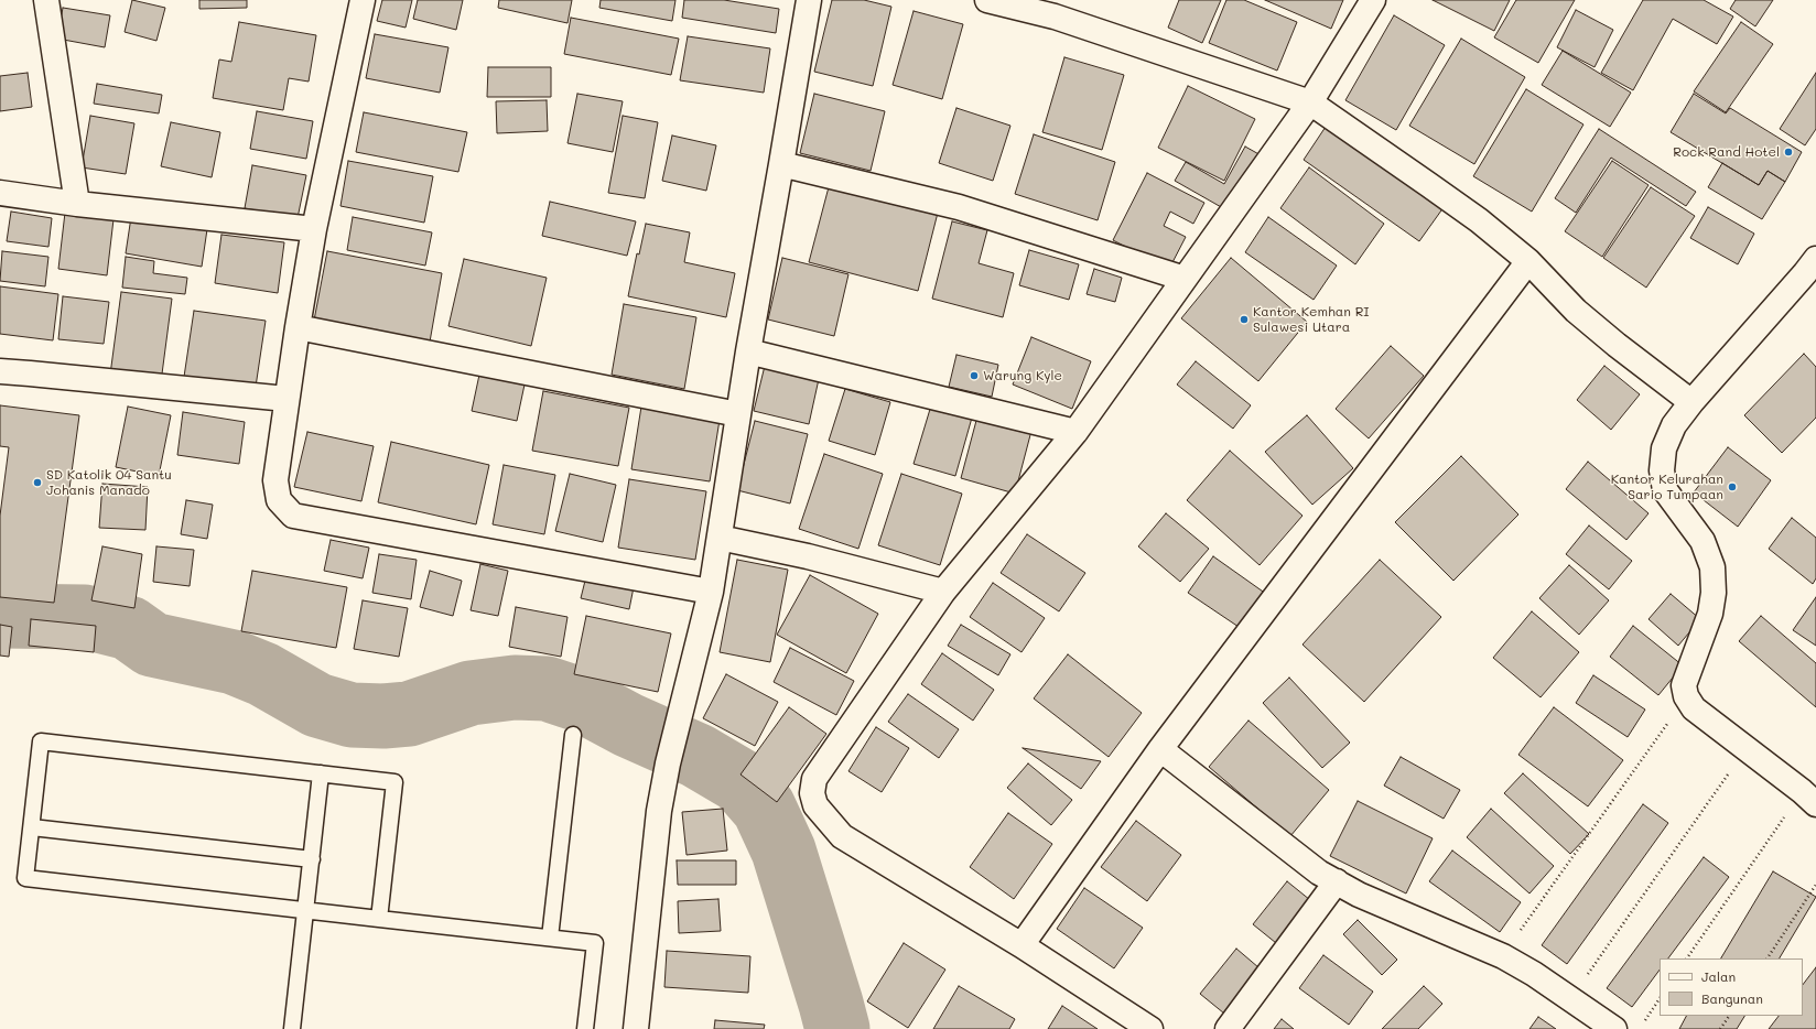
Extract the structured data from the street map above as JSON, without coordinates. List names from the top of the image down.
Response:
{
  "places": [
    "Rock Rand Hotel",
    "Kantor Kemhan RI Sulawesi Utara",
    "Warung Kyle",
    "SD Katolik 04 Santu Johanis Manado",
    "Kantor Kelurahan Sario Tumpaan"
  ],
  "legend": ["Jalan", "Bangunan"]
}
